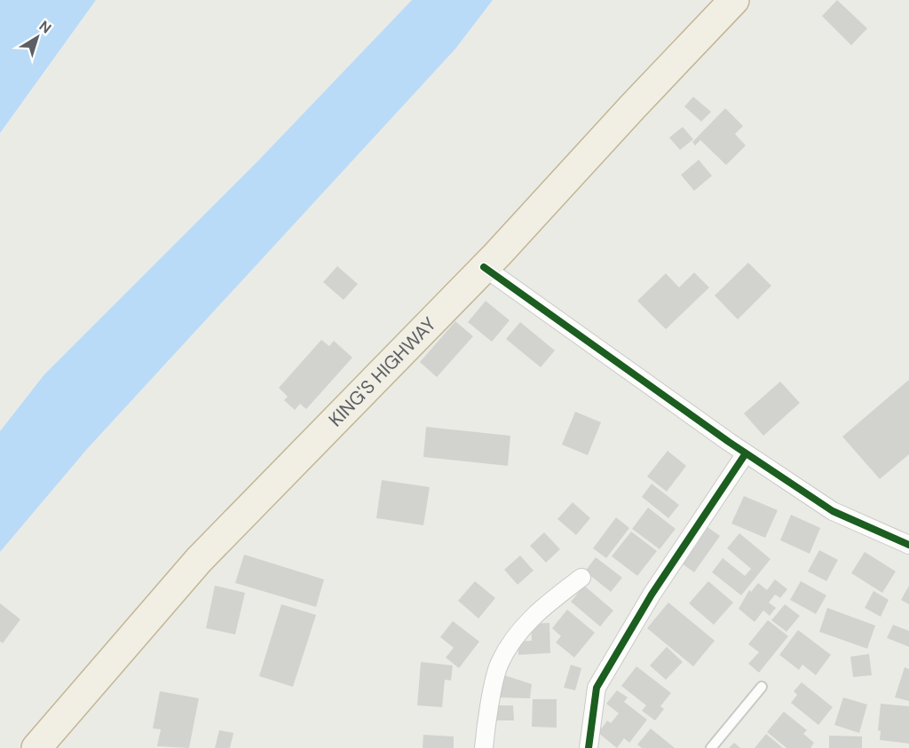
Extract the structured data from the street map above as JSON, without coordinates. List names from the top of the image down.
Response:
{
  "streets": {
    "highway": ["KING'S HIGHWAY"]
  },
  "north": "top right"
}
